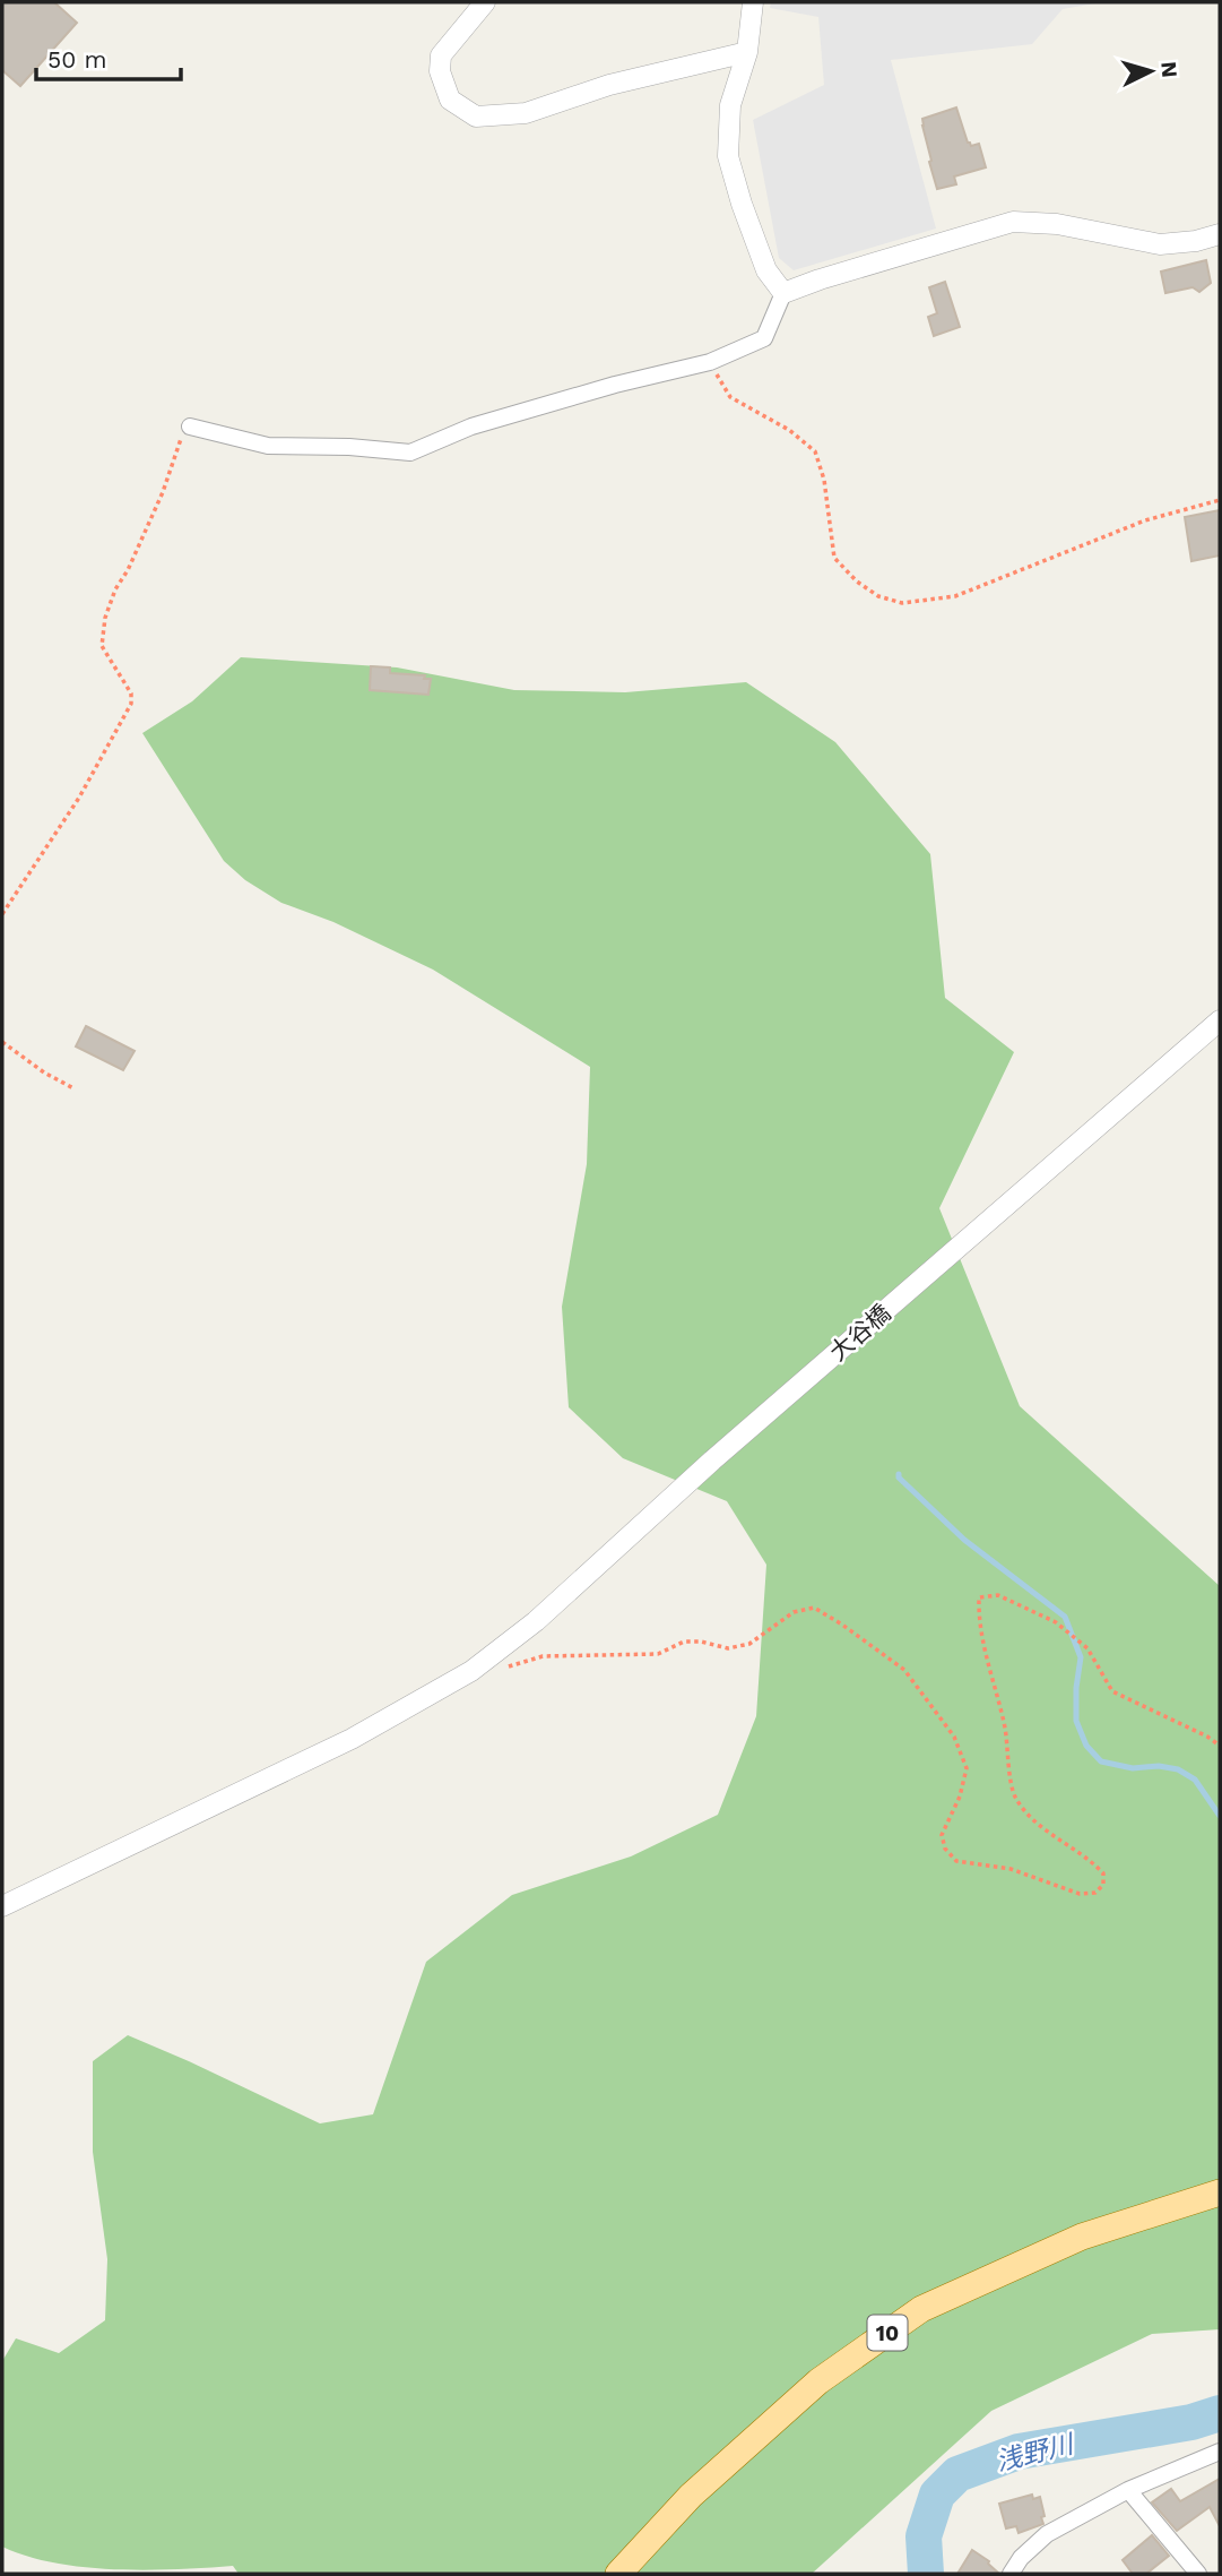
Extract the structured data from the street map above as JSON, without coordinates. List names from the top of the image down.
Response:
{
  "streets": {
    "main road": ["10"],
    "street": ["大谷橋"]
  },
  "water": ["浅野川"],
  "scale_bar": "50 m",
  "north": "right"
}
